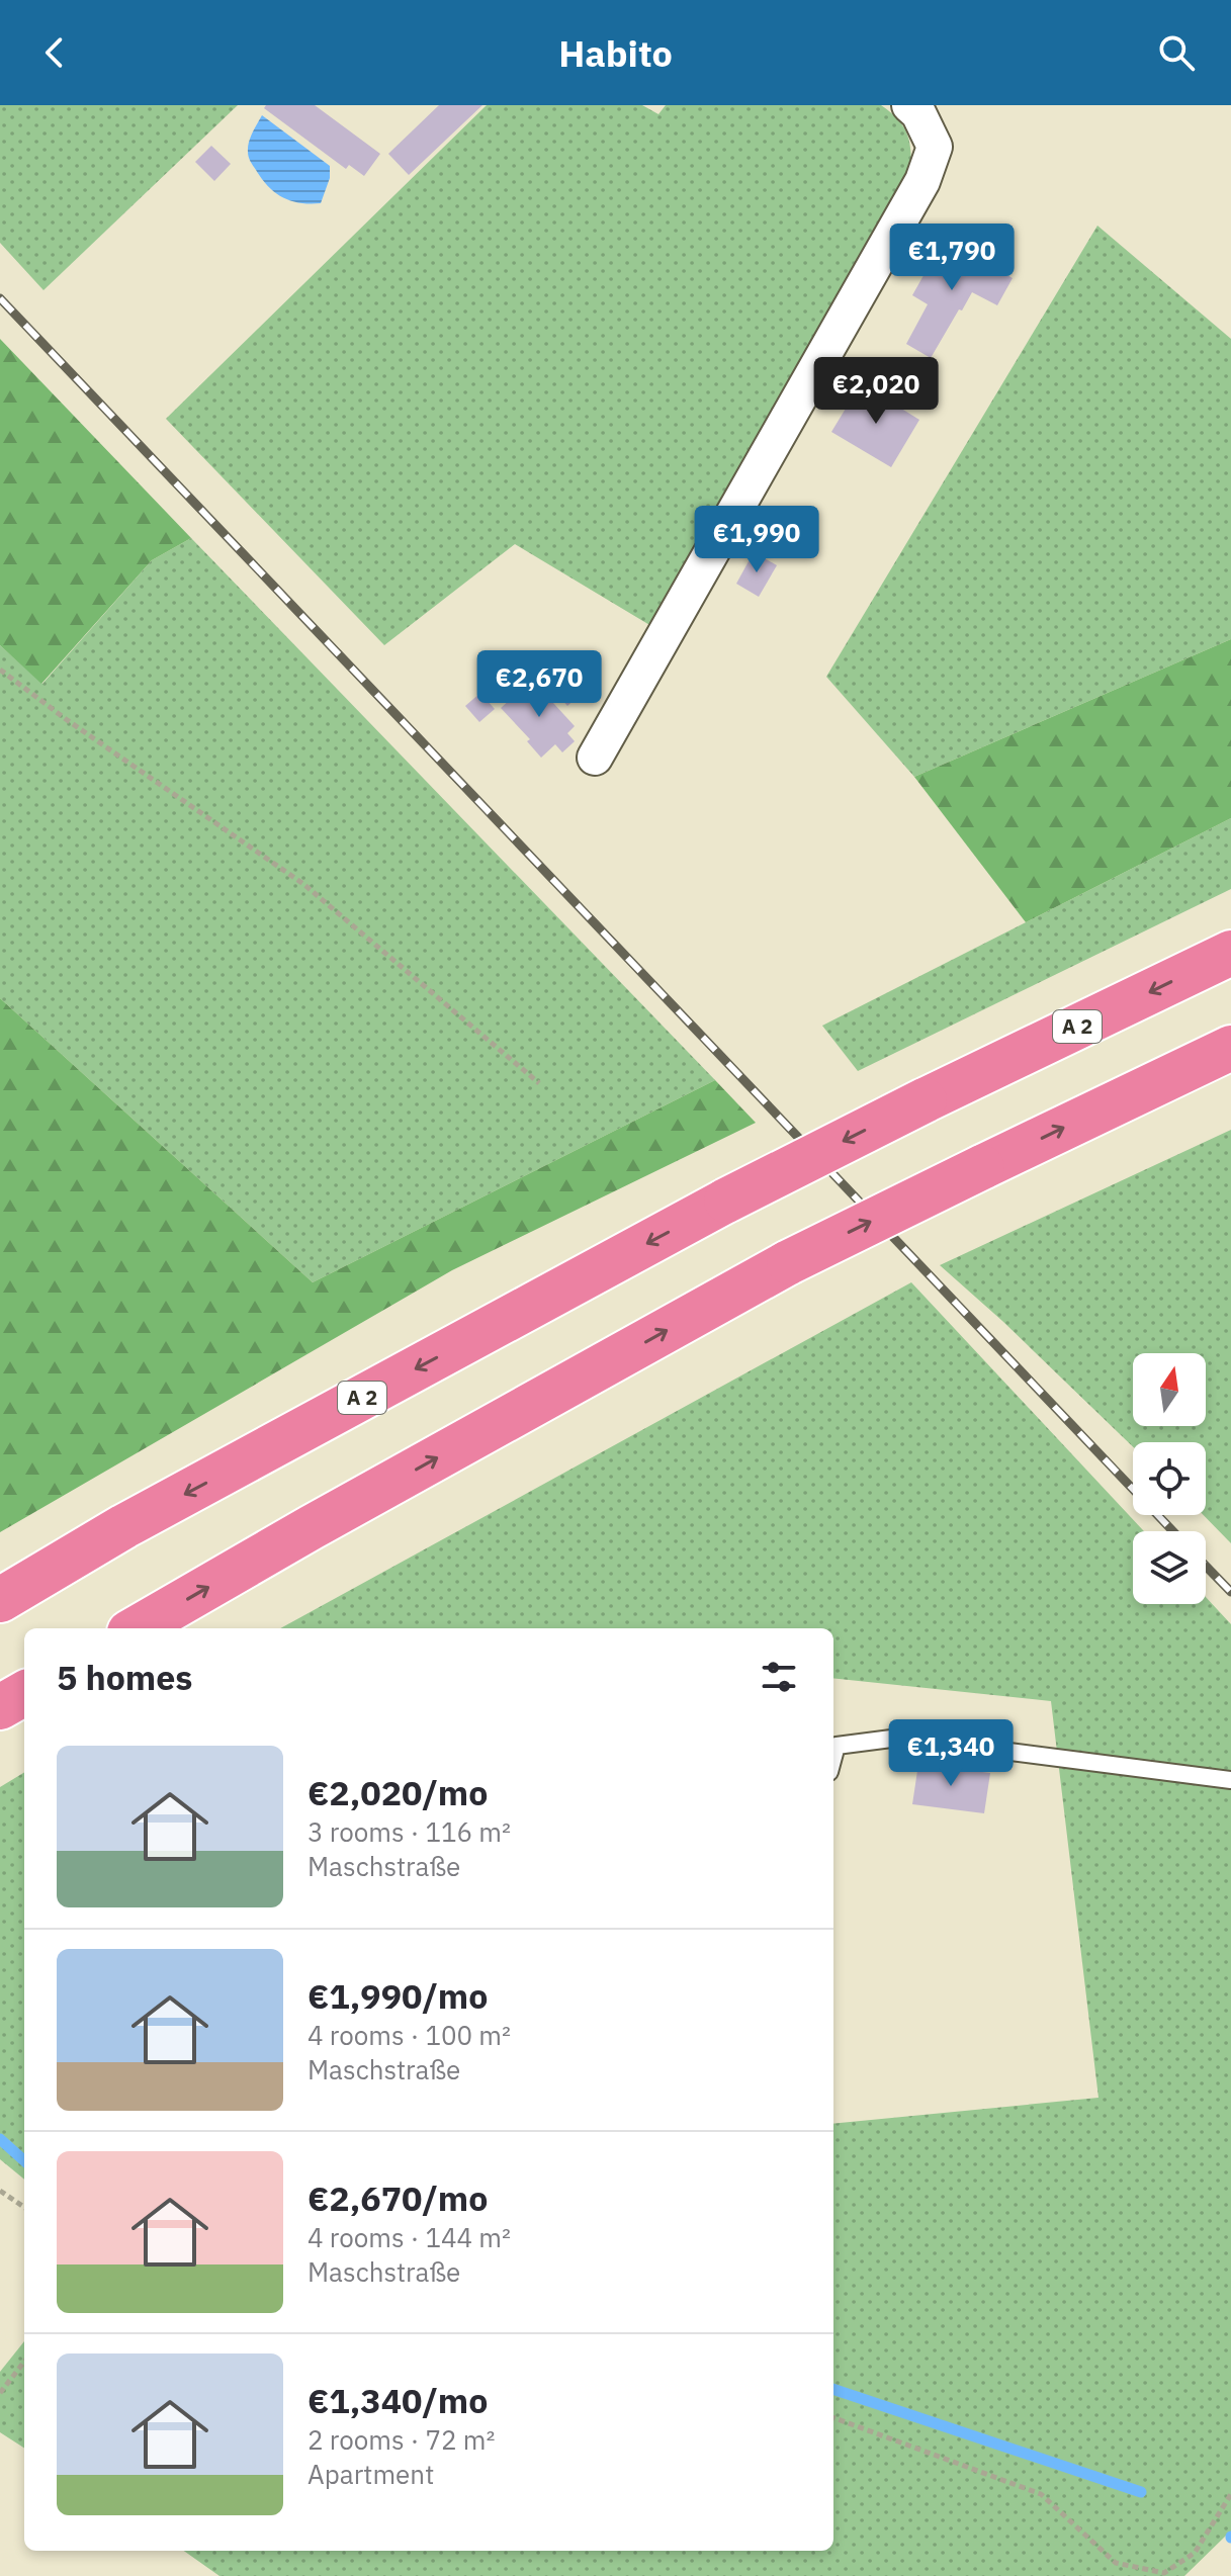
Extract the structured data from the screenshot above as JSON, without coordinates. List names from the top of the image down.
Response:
{
  "streets": {
    "highway": ["A 2"]
  },
  "north": "top",
  "page": {
    "header": "Habito",
    "price": [
      "€1,790",
      "€2,020",
      "€1,990",
      "€2,670",
      "€1,340"
    ],
    "heading": "5 homes",
    "list": [
      {
        "name": "€2,020/mo",
        "note": "3 rooms · 116 m² · Maschstraße"
      },
      {
        "name": "€1,990/mo",
        "note": "4 rooms · 100 m² · Maschstraße"
      },
      {
        "name": "€2,670/mo",
        "note": "4 rooms · 144 m² · Maschstraße"
      },
      {
        "name": "€1,340/mo",
        "note": "2 rooms · 72 m² · Apartment"
      }
    ]
  }
}
